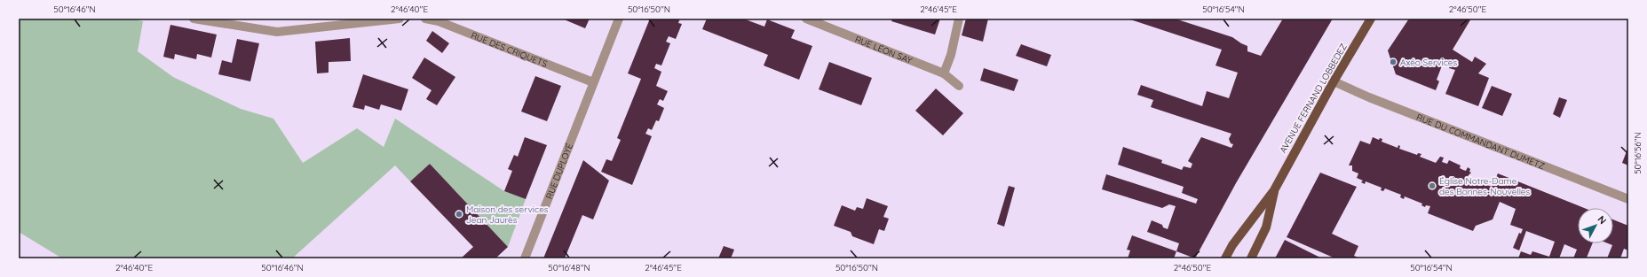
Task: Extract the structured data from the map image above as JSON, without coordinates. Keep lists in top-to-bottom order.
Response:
{
  "streets": {
    "main road": ["AVENUE FERNAND LOBBEDEZ"],
    "street": [
      "RUE DES CRIQUETS",
      "RUE LÉON SAY",
      "RUE DU COMMANDANT DUMETZ",
      "RUE DUPLOYÉ"
    ]
  },
  "crossings": [
    ["RUE DES CRIQUETS", "RUE DUPLOYÉ"],
    ["AVENUE FERNAND LOBBEDEZ", "RUE DU COMMANDANT DUMETZ"]
  ],
  "places": ["Axéo Services", "Église Notre-Dame des Bonnes-Nouvelles", "Maison des services Jean Jaurès"],
  "north": "top right",
  "coordinates": [
    "50°16'46\"N",
    "2°46'40\"E",
    "50°16'50\"N",
    "2°46'45\"E",
    "50°16'54\"N",
    "2°46'50\"E",
    "50°16'56\"N",
    "50°16'48\"N"
  ]
}
